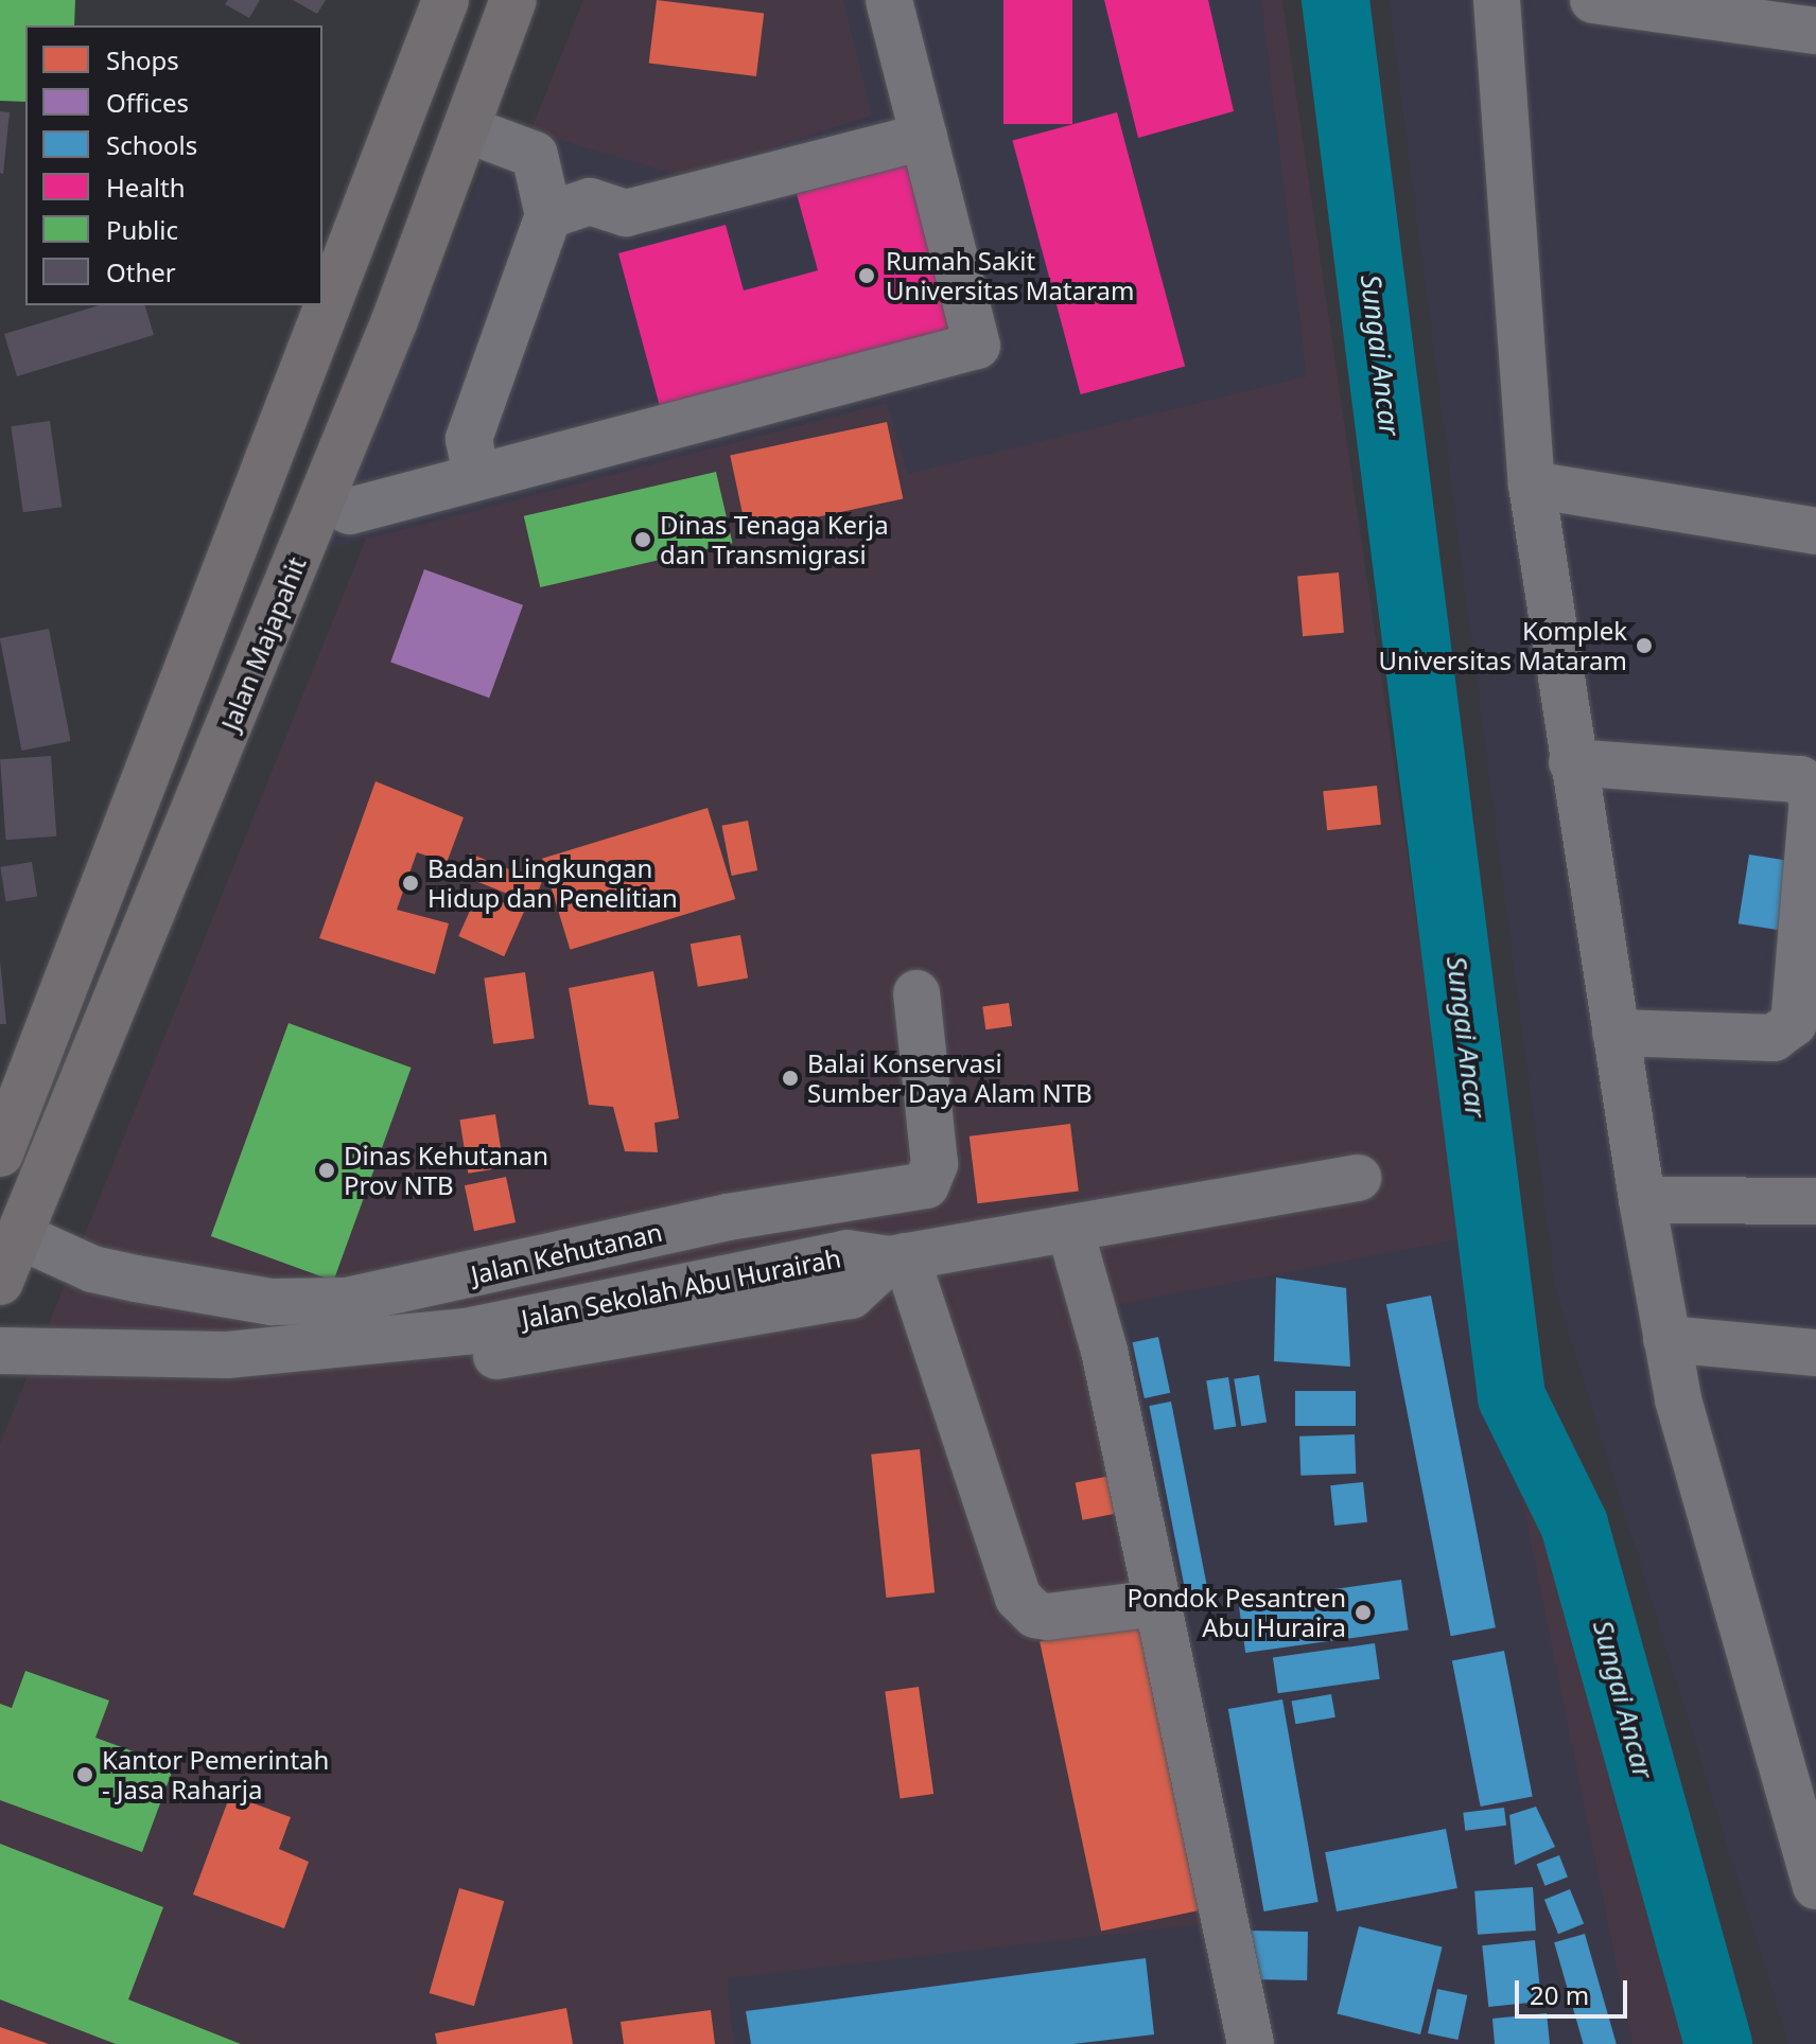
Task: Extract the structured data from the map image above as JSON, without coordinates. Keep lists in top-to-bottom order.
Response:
{
  "streets": {
    "main road": ["Jalan Majapahit"],
    "street": ["Jalan Kehutanan", "Jalan Sekolah Abu Hurairah"]
  },
  "crossings": [
    ["Jalan Majapahit", "Jalan Kehutanan"]
  ],
  "water": ["Sungai Ancar"],
  "places": [
    "Rumah Sakit Universitas Mataram",
    "Dinas Tenaga Kerja dan Transmigrasi",
    "Komplek Universitas Mataram",
    "Badan Lingkungan Hidup dan Penelitian",
    "Balai Konservasi Sumber Daya Alam NTB",
    "Dinas Kehutanan Prov NTB",
    "Pondok Pesantren Abu Huraira",
    "Kantor Pemerintah - Jasa Raharja"
  ],
  "legend": [
    "Shops",
    "Offices",
    "Schools",
    "Health",
    "Public",
    "Other"
  ],
  "scale_bar": "20 m"
}
